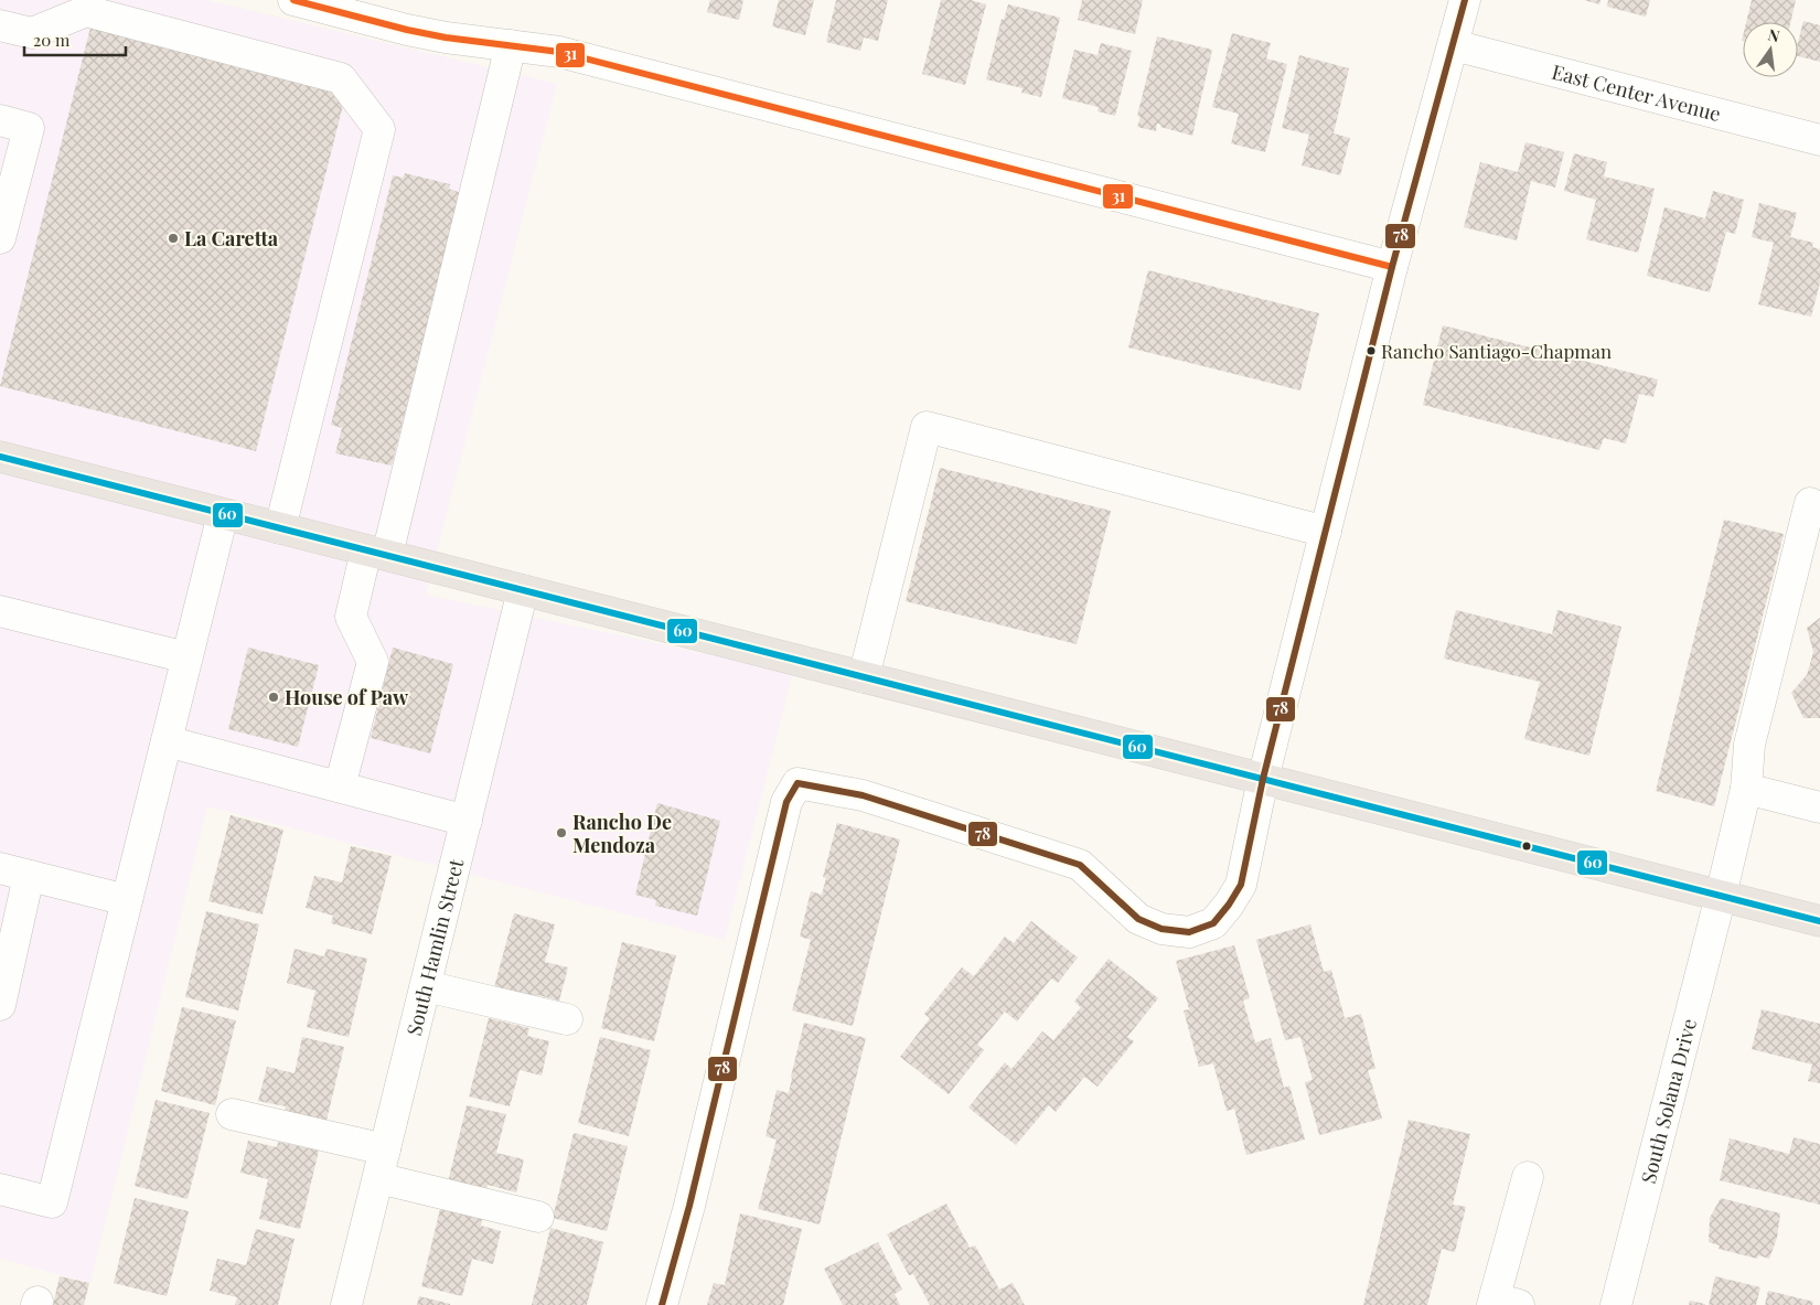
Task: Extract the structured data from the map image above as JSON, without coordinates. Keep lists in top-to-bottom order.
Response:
{
  "streets": {
    "street": ["East Center Avenue", "South Hamlin Street", "South Solana Drive"]
  },
  "places": [
    "La Caretta",
    "Rancho Santiago-Chapman",
    "House of Paw",
    "Rancho De Mendoza"
  ],
  "lines": ["transit line 31", "transit line 78", "transit line 60"],
  "scale_bar": "20 m",
  "north": "top"
}
